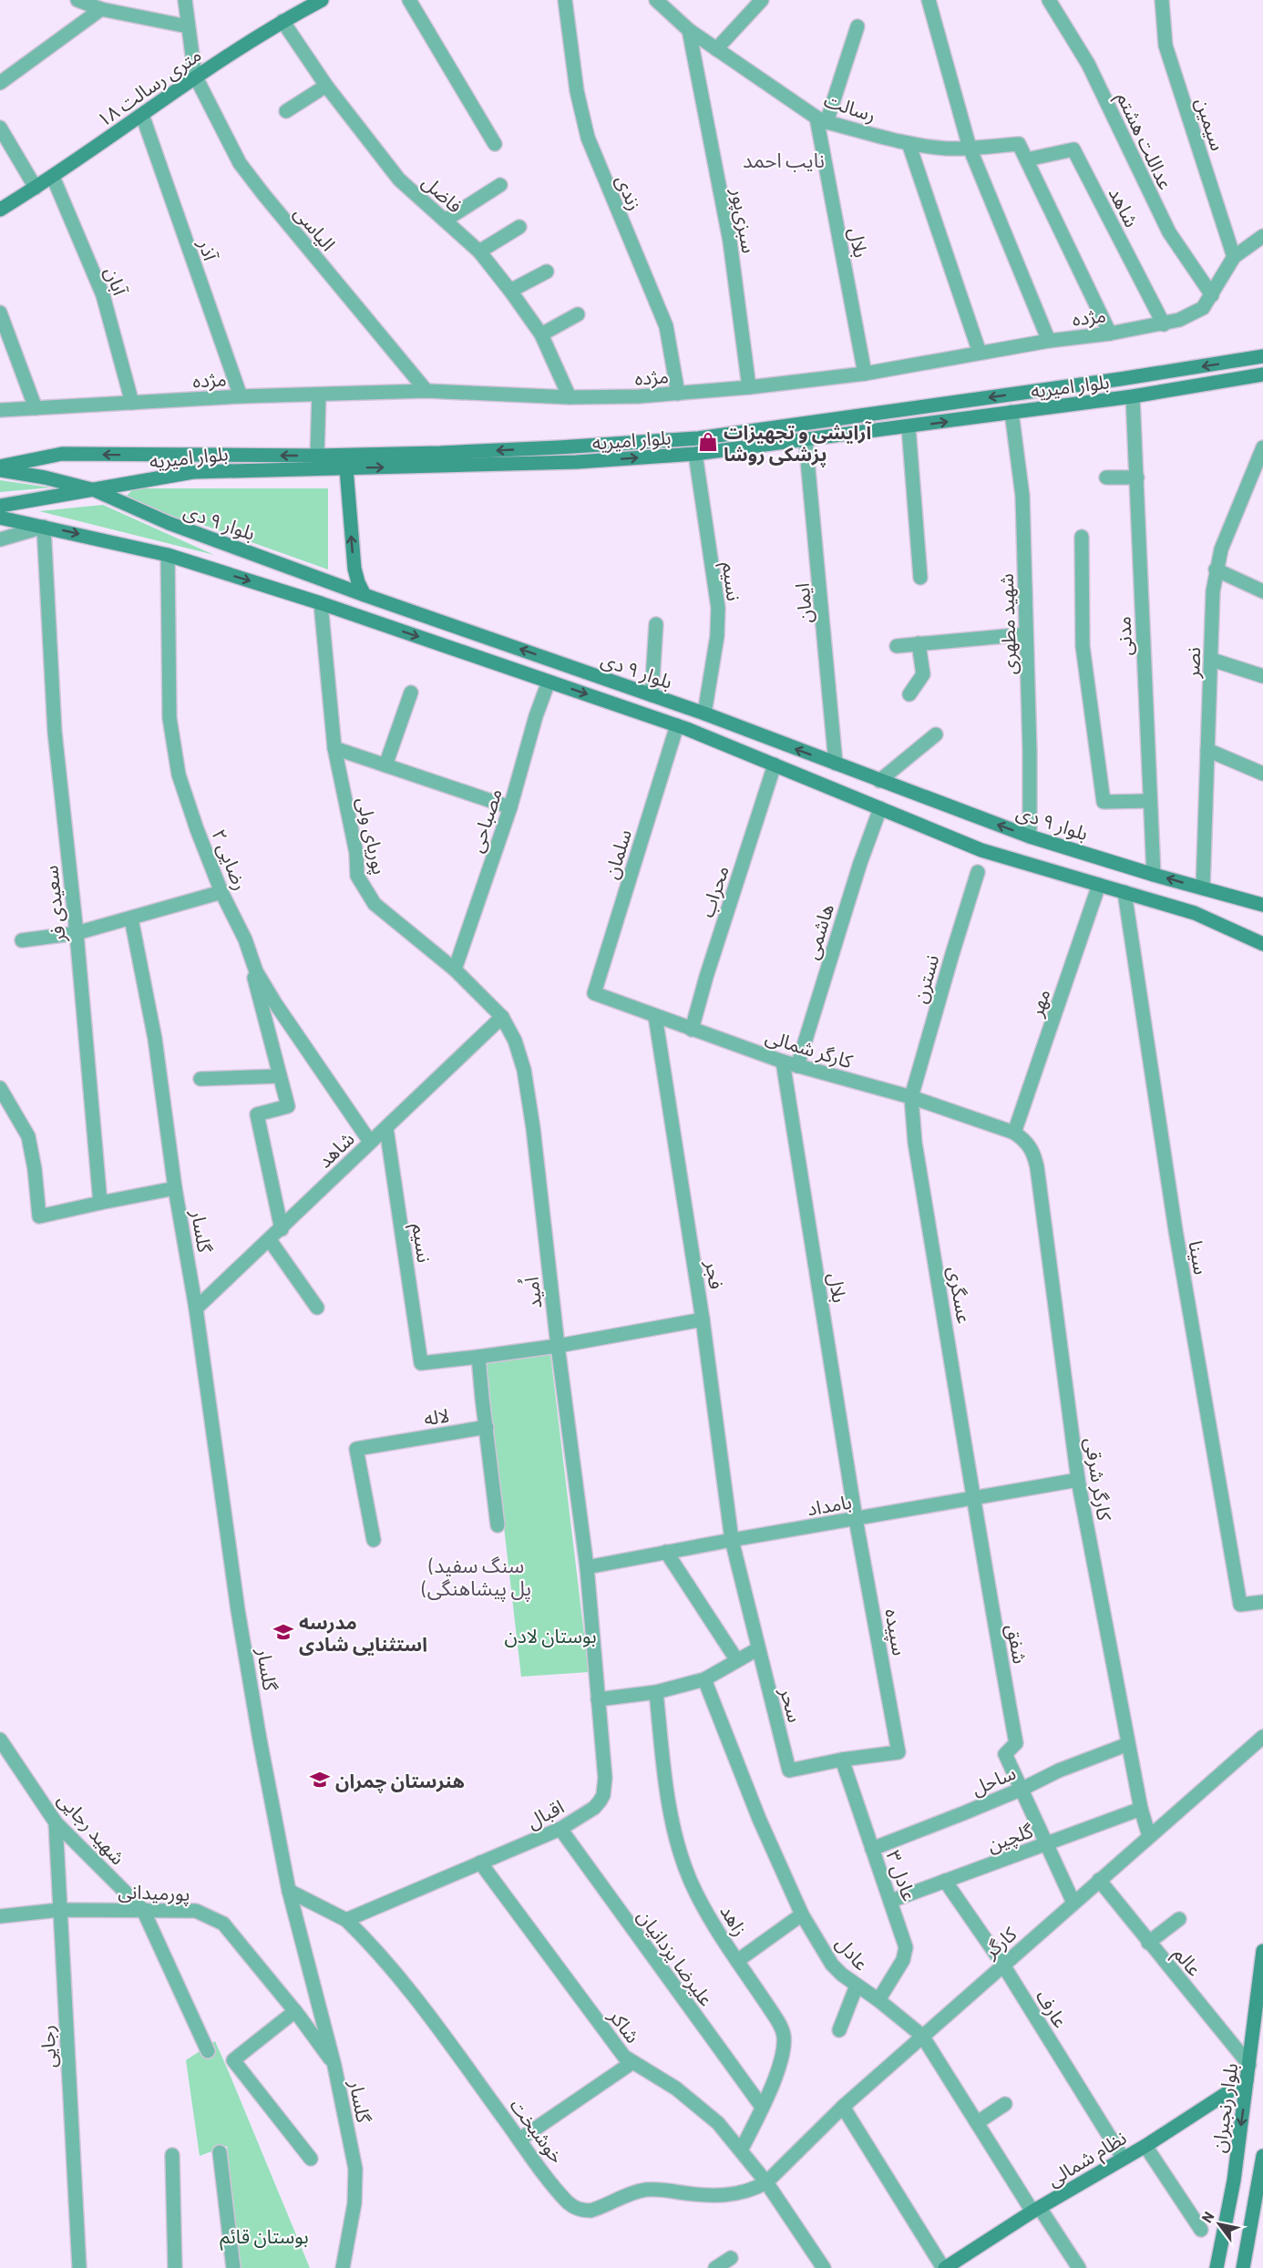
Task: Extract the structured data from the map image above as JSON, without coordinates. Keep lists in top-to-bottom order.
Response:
{
  "streets": {
    "street": [
      "۱۸ متری رسالت",
      "رسالت",
      "سیمین",
      "عداللت هشتم",
      "زندی",
      "فاضل",
      "شاهد",
      "سبزی‌پور",
      "الیاسی",
      "بلال",
      "آذر",
      "آبان",
      "مژده",
      "بلوار امیریه",
      "بلوار ۹ دی",
      "نسیم",
      "ایمان",
      "شهید مطهری",
      "مدنی",
      "نصر",
      "مصباحی",
      "پوریای ولی",
      "سلمان",
      "رضایی ۲",
      "محراب",
      "سعیدی فر",
      "هاشمی",
      "نسترن",
      "مهر",
      "کارگر شمالی",
      "گلسار",
      "سینا",
      "فجر",
      "اُمید",
      "عسگری",
      "لاله",
      "کارگر شرقی",
      "بامداد",
      "سپیده",
      "شفق",
      "سحر",
      "ساحل",
      "اقبال",
      "شهید رجایی",
      "گلچین",
      "عادل ۳",
      "پورمیدانی",
      "زاهد",
      "کارگر",
      "عادل",
      "علیرضا یزدانیان",
      "عالم",
      "عارف",
      "شاکر",
      "رجایی",
      "بلوار رنجبران",
      "خوشبخت",
      "نظام شمالی"
    ]
  },
  "crossings": [
    ["۱۸ متری رسالت", "فاضل"],
    ["۱۸ متری رسالت", "الیاسی"],
    ["۱۸ متری رسالت", "آذر"],
    ["۱۸ متری رسالت", "آبان"],
    ["رسالت", "شاهد"],
    ["رسالت", "سبزی‌پور"],
    ["رسالت", "بلال"],
    ["سیمین", "مژده"],
    ["عداللت هشتم", "مژده"],
    ["زندی", "مژده"],
    ["فاضل", "مژده"],
    ["شاهد", "مژده"],
    ["شاهد", "نسیم"],
    ["شاهد", "پوریای ولی"],
    ["شاهد", "رضایی ۲"],
    ["شاهد", "گلسار"],
    ["شاهد", "اُمید"],
    ["سبزی‌پور", "مژده"],
    ["الیاسی", "مژده"],
    ["بلال", "مژده"],
    ["بلال", "کارگر شمالی"],
    ["بلال", "بامداد"],
    ["بلال", "سپیده"],
    ["آذر", "مژده"],
    ["آبان", "مژده"],
    ["بلوار امیریه", "بلوار ۹ دی"],
    ["بلوار امیریه", "نسیم"],
    ["بلوار امیریه", "ایمان"],
    ["بلوار امیریه", "شهید مطهری"],
    ["بلوار امیریه", "مدنی"],
    ["بلوار ۹ دی", "نسیم"],
    ["بلوار ۹ دی", "ایمان"],
    ["بلوار ۹ دی", "شهید مطهری"],
    ["بلوار ۹ دی", "مدنی"],
    ["بلوار ۹ دی", "نصر"],
    ["بلوار ۹ دی", "مصباحی"],
    ["بلوار ۹ دی", "پوریای ولی"],
    ["بلوار ۹ دی", "سلمان"],
    ["بلوار ۹ دی", "رضایی ۲"],
    ["بلوار ۹ دی", "محراب"],
    ["بلوار ۹ دی", "سعیدی فر"],
    ["بلوار ۹ دی", "هاشمی"],
    ["بلوار ۹ دی", "مهر"],
    ["بلوار ۹ دی", "سینا"],
    ["مصباحی", "پوریای ولی"],
    ["پوریای ولی", "اُمید"],
    ["سلمان", "کارگر شمالی"],
    ["محراب", "کارگر شمالی"],
    ["هاشمی", "کارگر شمالی"],
    ["نسترن", "کارگر شمالی"],
    ["نسترن", "عسگری"],
    ["مهر", "کارگر شمالی"],
    ["مهر", "کارگر شرقی"],
    ["کارگر شمالی", "فجر"],
    ["کارگر شمالی", "عسگری"],
    ["کارگر شمالی", "کارگر شرقی"],
    ["گلسار", "پورمیدانی"],
    ["فجر", "بامداد"],
    ["فجر", "سحر"],
    ["اُمید", "بامداد"],
    ["اُمید", "اقبال"],
    ["عسگری", "بامداد"],
    ["عسگری", "شفق"],
    ["کارگر شرقی", "بامداد"],
    ["کارگر شرقی", "ساحل"],
    ["کارگر شرقی", "گلچین"],
    ["کارگر شرقی", "کارگر"],
    ["بامداد", "سپیده"],
    ["بامداد", "شفق"],
    ["بامداد", "سحر"],
    ["بامداد", "اقبال"],
    ["سپیده", "سحر"],
    ["شفق", "ساحل"],
    ["سحر", "عادل ۳"],
    ["ساحل", "عادل ۳"],
    ["اقبال", "علیرضا یزدانیان"],
    ["اقبال", "شاکر"],
    ["اقبال", "خوشبخت"],
    ["شهید رجایی", "پورمیدانی"],
    ["شهید رجایی", "رجایی"],
    ["گلچین", "عادل ۳"],
    ["گلچین", "عارف"],
    ["عادل ۳", "عادل"],
    ["پورمیدانی", "رجایی"],
    ["زاهد", "علیرضا یزدانیان"],
    ["زاهد", "شاکر"],
    ["کارگر", "عادل"],
    ["کارگر", "عالم"],
    ["کارگر", "عارف"],
    ["کارگر", "شاکر"],
    ["کارگر", "خوشبخت"],
    ["عادل", "نظام شمالی"],
    ["عالم", "بلوار رنجبران"],
    ["عارف", "نظام شمالی"],
    ["شاکر", "خوشبخت"],
    ["بلوار رنجبران", "نظام شمالی"]
  ],
  "districts": ["نایب احمد", "(سنگ سفید (پل پیشاهنگی"],
  "parks": ["بوستان لادن", "بوستان قائم"],
  "places": {
    "shop": ["آرایشی و تجهیزات پزشکی روشا"],
    "school or university": ["مدرسه استثنایی شادی", "هنرستان چمران"]
  },
  "north": "top left"
}
